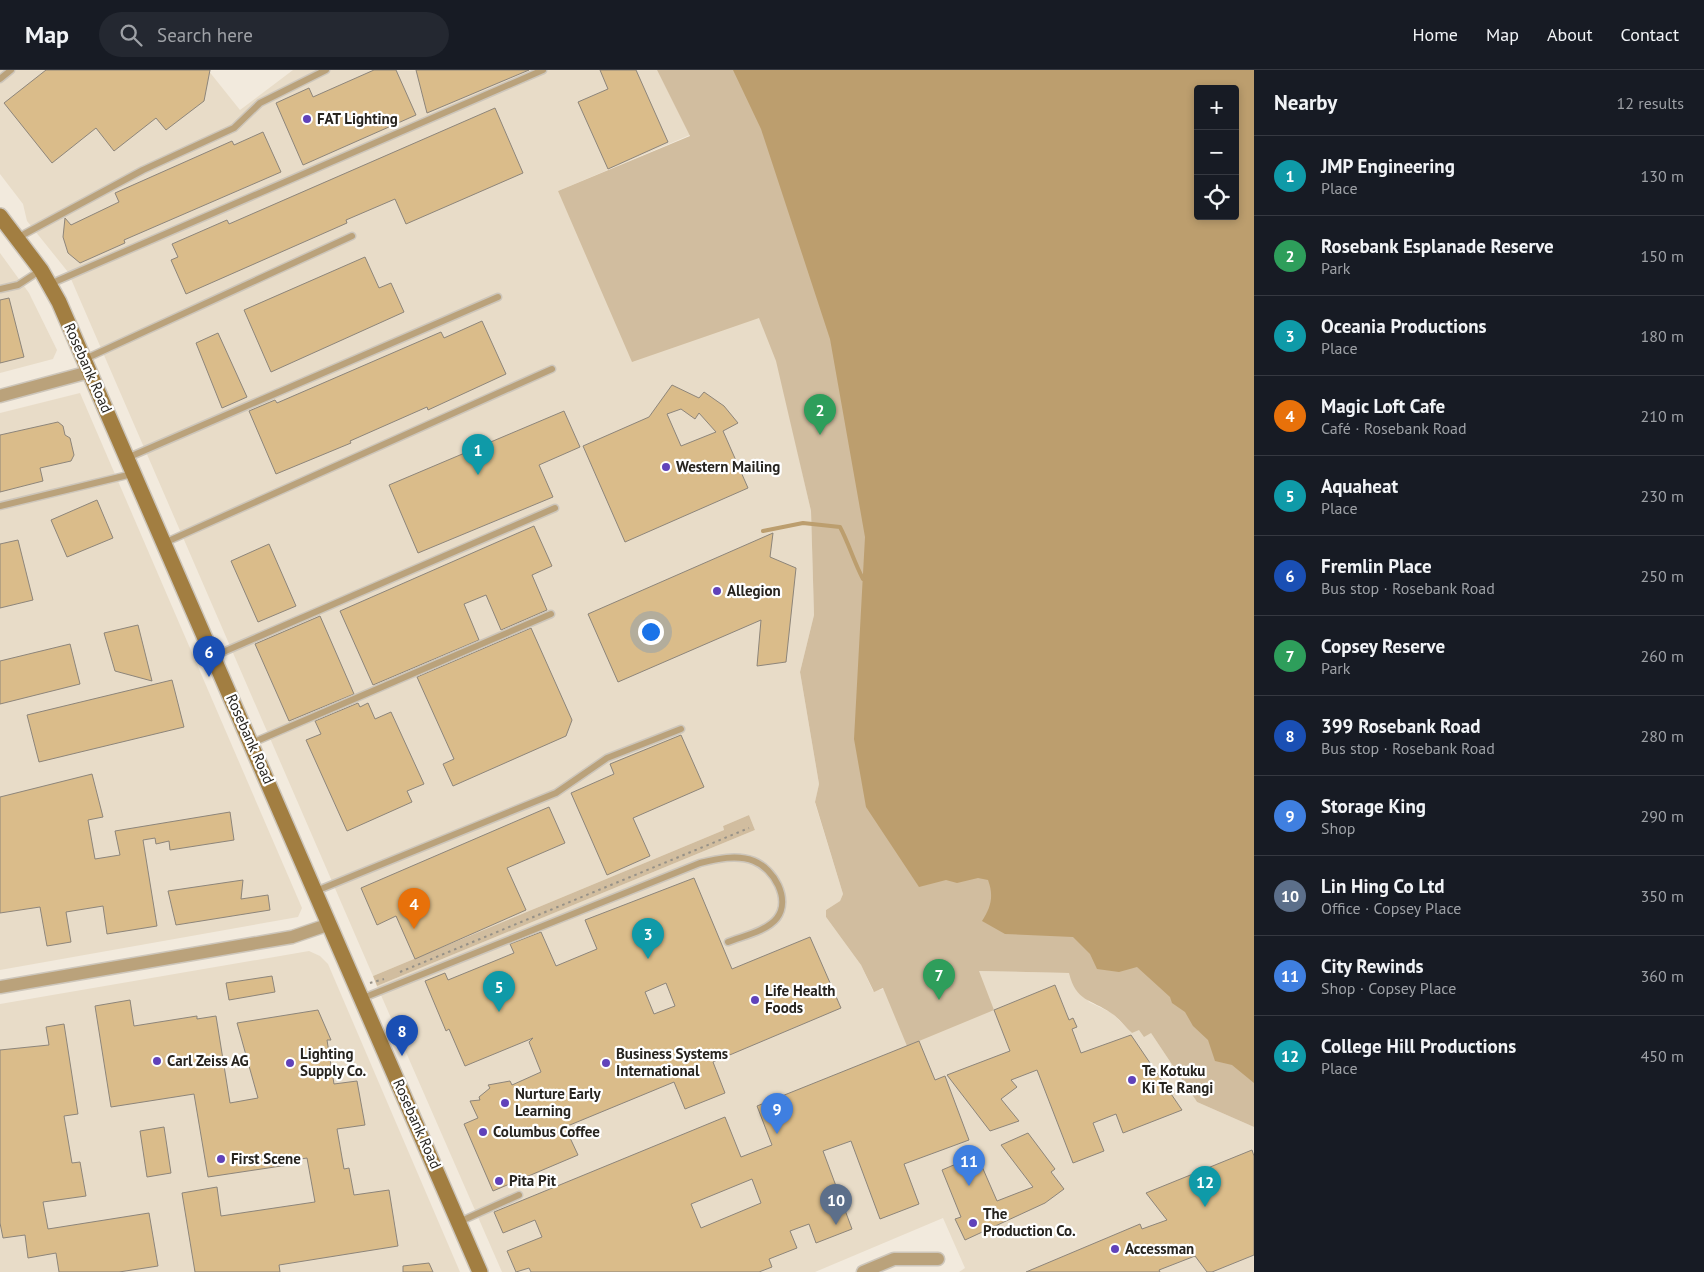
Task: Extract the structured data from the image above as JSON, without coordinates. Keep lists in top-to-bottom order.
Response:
{
  "streets": {
    "main road": ["Rosebank Road"]
  },
  "places": [
    "FAT Lighting",
    "Western Mailing",
    "Allegion",
    "Life Health Foods",
    "Carl Zeiss AG",
    "Lighting Supply Co.",
    "Business Systems International",
    "Te Kotuku Ki Te Rangi",
    "Nurture Early Learning",
    "Columbus Coffee",
    "First Scene",
    "Pita Pit",
    "The Production Co.",
    "Accessman"
  ],
  "page": {
    "header": "Map",
    "search": "Search here",
    "nav": [
      "Home",
      "Map",
      "About",
      "Contact"
    ],
    "heading": ["Nearby", "12 results"],
    "map_buttons": ["+", "−"],
    "list": [
      {
        "mark": "1",
        "name": "JMP Engineering",
        "note": "Place",
        "value": "130 m"
      },
      {
        "mark": "2",
        "name": "Rosebank Esplanade Reserve",
        "note": "Park",
        "value": "150 m"
      },
      {
        "mark": "3",
        "name": "Oceania Productions",
        "note": "Place",
        "value": "180 m"
      },
      {
        "mark": "4",
        "name": "Magic Loft Cafe",
        "note": "Café · Rosebank Road",
        "value": "210 m"
      },
      {
        "mark": "5",
        "name": "Aquaheat",
        "note": "Place",
        "value": "230 m"
      },
      {
        "mark": "6",
        "name": "Fremlin Place",
        "note": "Bus stop · Rosebank Road",
        "value": "250 m"
      },
      {
        "mark": "7",
        "name": "Copsey Reserve",
        "note": "Park",
        "value": "260 m"
      },
      {
        "mark": "8",
        "name": "399 Rosebank Road",
        "note": "Bus stop · Rosebank Road",
        "value": "280 m"
      },
      {
        "mark": "9",
        "name": "Storage King",
        "note": "Shop",
        "value": "290 m"
      },
      {
        "mark": "10",
        "name": "Lin Hing Co Ltd",
        "note": "Office · Copsey Place",
        "value": "350 m"
      },
      {
        "mark": "11",
        "name": "City Rewinds",
        "note": "Shop · Copsey Place",
        "value": "360 m"
      },
      {
        "mark": "12",
        "name": "College Hill Productions",
        "note": "Place",
        "value": "450 m"
      }
    ],
    "pins": [
      "2",
      "1",
      "6",
      "4",
      "3",
      "7",
      "5",
      "8",
      "9",
      "11",
      "12",
      "10"
    ]
  }
}
